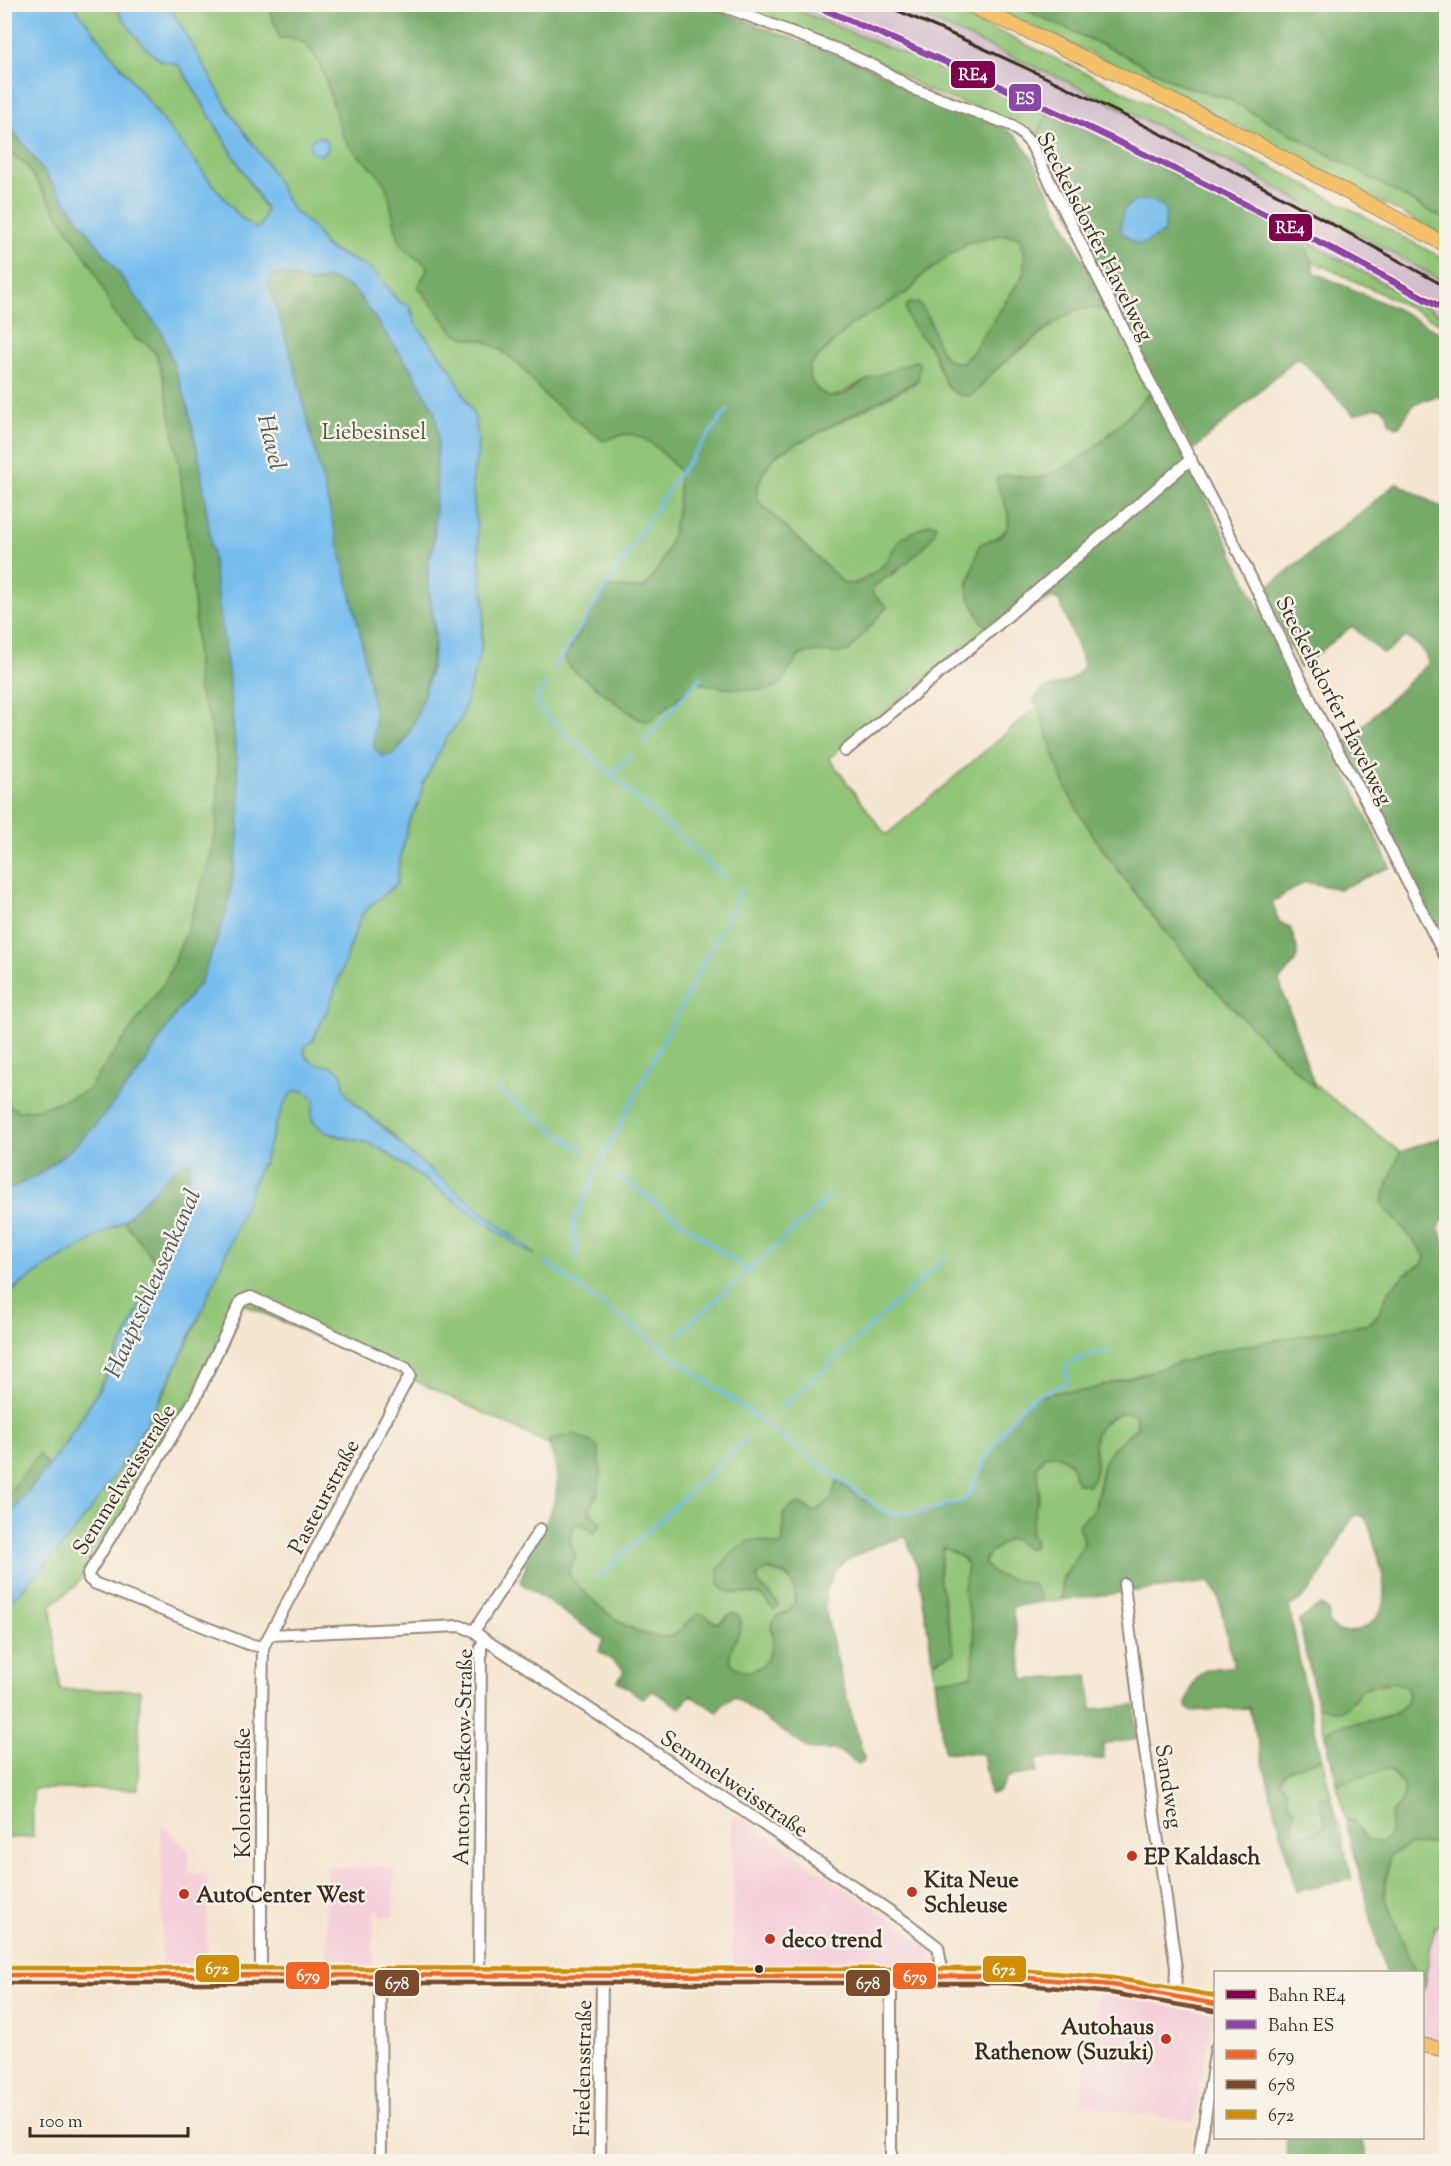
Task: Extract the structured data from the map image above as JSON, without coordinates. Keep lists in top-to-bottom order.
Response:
{
  "streets": {
    "street": [
      "Steckelsdorfer Havelweg",
      "Semmelweisstraße",
      "Pasteurstraße",
      "Anton-Saefkow-Straße",
      "Sandweg",
      "Koloniestraße",
      "Friedensstraße"
    ]
  },
  "crossings": [
    ["Semmelweisstraße", "Pasteurstraße"],
    ["Semmelweisstraße", "Anton-Saefkow-Straße"],
    ["Semmelweisstraße", "Koloniestraße"]
  ],
  "water": ["Havel", "Hauptschleusenkanal"],
  "parks": ["Liebesinsel"],
  "places": [
    "EP Kaldasch",
    "Kita Neue Schleuse",
    "AutoCenter West",
    "deco trend",
    "Autohaus Rathenow (Suzuki)"
  ],
  "lines": [
    "rail line RE4",
    "rail line ES",
    "transit line 672",
    "transit line 679",
    "transit line 678"
  ],
  "legend": [
    "Bahn RE4",
    "Bahn ES",
    "679",
    "678",
    "672"
  ],
  "scale_bar": "100 m"
}
